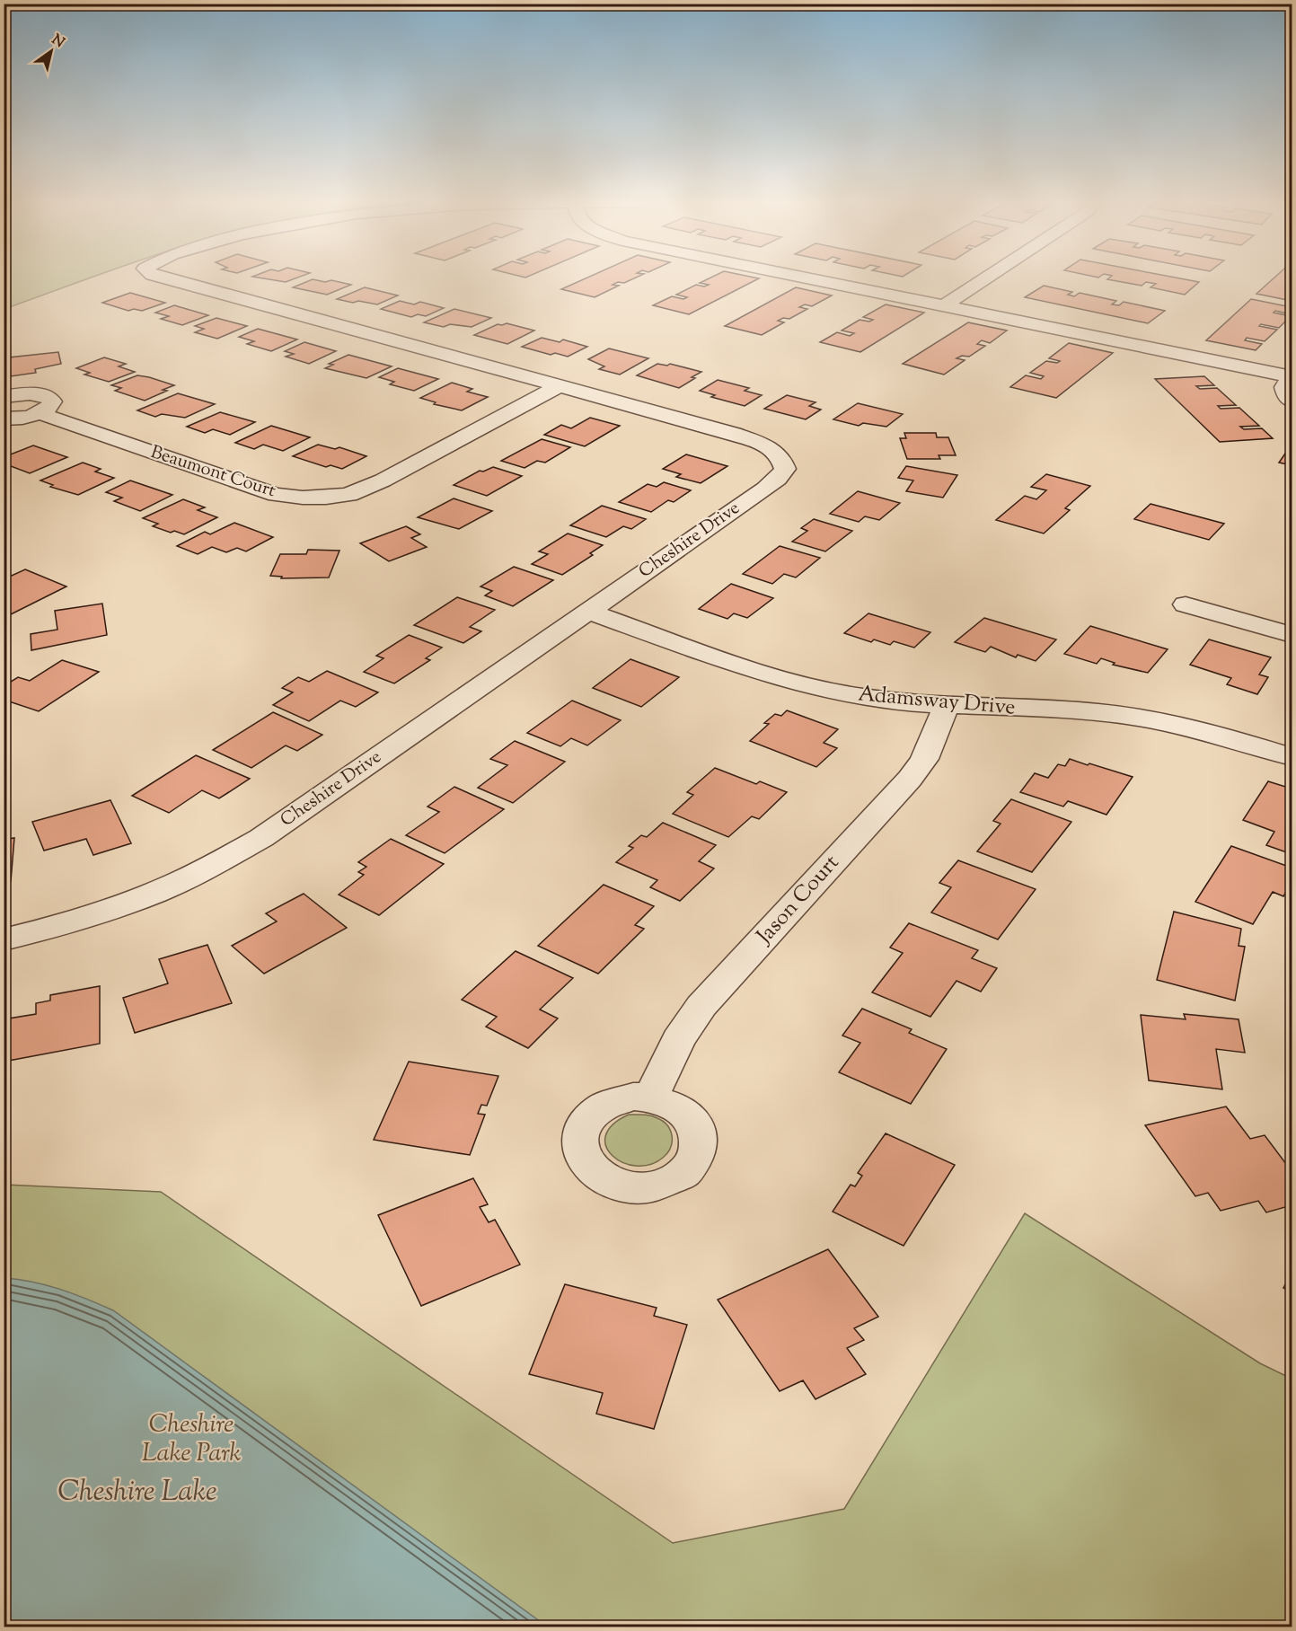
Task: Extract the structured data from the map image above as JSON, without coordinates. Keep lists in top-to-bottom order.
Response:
{
  "streets": {
    "street": [
      "Beaumont Court",
      "Cheshire Drive",
      "Adamsway Drive",
      "Jason Court"
    ]
  },
  "crossings": [
    ["Beaumont Court", "Cheshire Drive"],
    ["Cheshire Drive", "Adamsway Drive"],
    ["Adamsway Drive", "Jason Court"]
  ],
  "water": ["Cheshire Lake"],
  "parks": ["Cheshire Lake Park"],
  "north": "top right"
}
